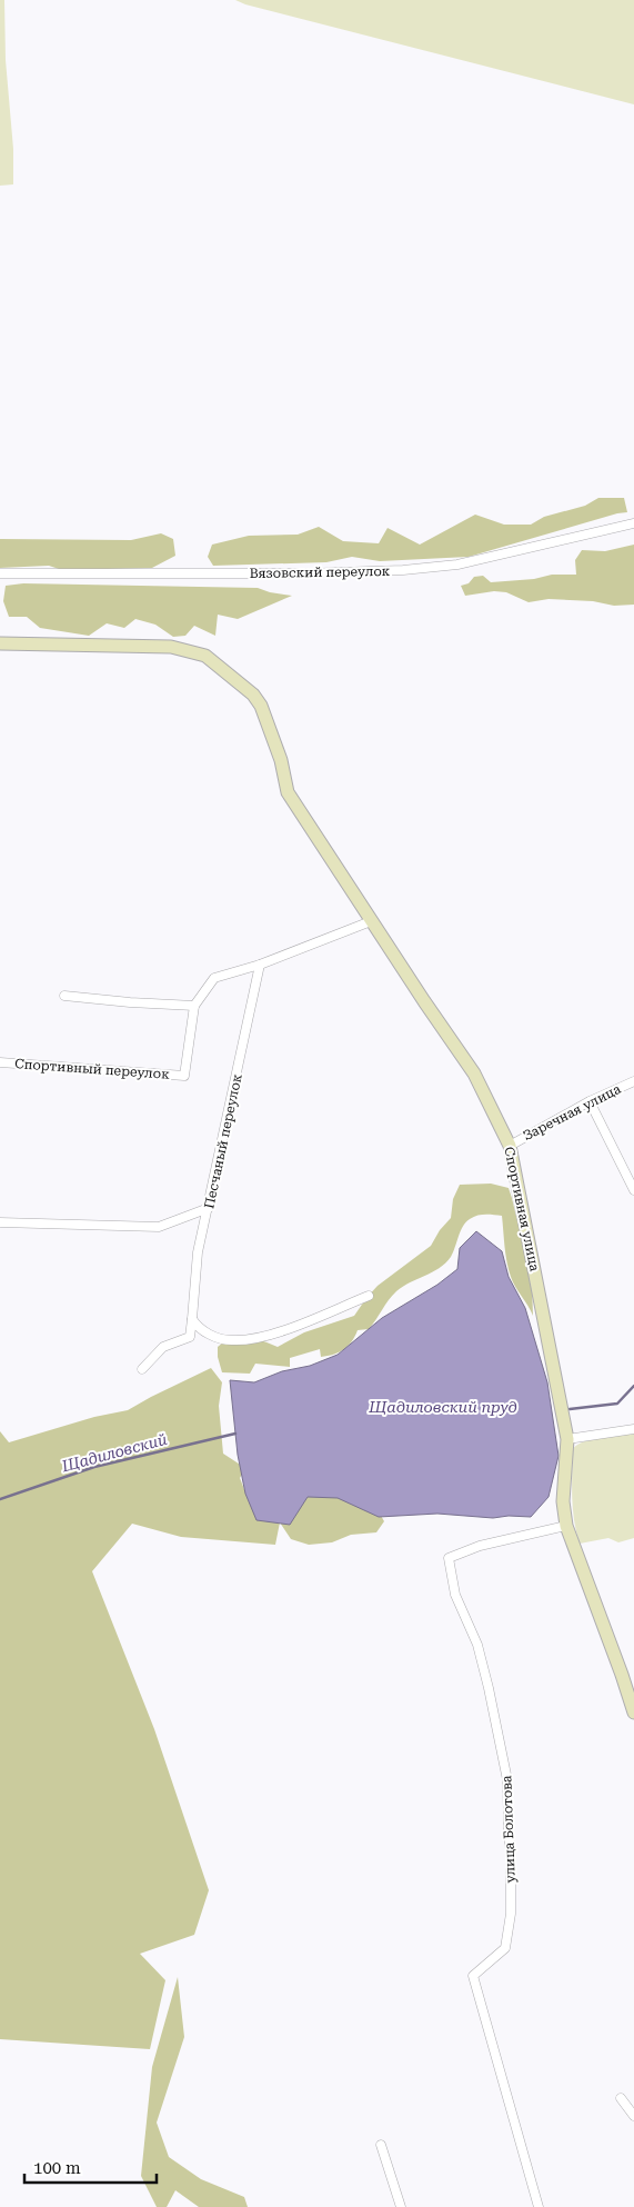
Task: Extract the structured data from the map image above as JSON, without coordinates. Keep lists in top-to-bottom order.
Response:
{
  "streets": {
    "street": [
      "Вязовский переулок",
      "Спортивный переулок",
      "Заречная улица",
      "Песчаный переулок",
      "Спортивная улица",
      "улица Болотова"
    ]
  },
  "crossings": [
    ["Заречная улица", "Спортивная улица"],
    ["Спортивная улица", "улица Болотова"]
  ],
  "water": ["Щадиловский пруд", "Щадиловский"],
  "scale_bar": "100 m"
}
